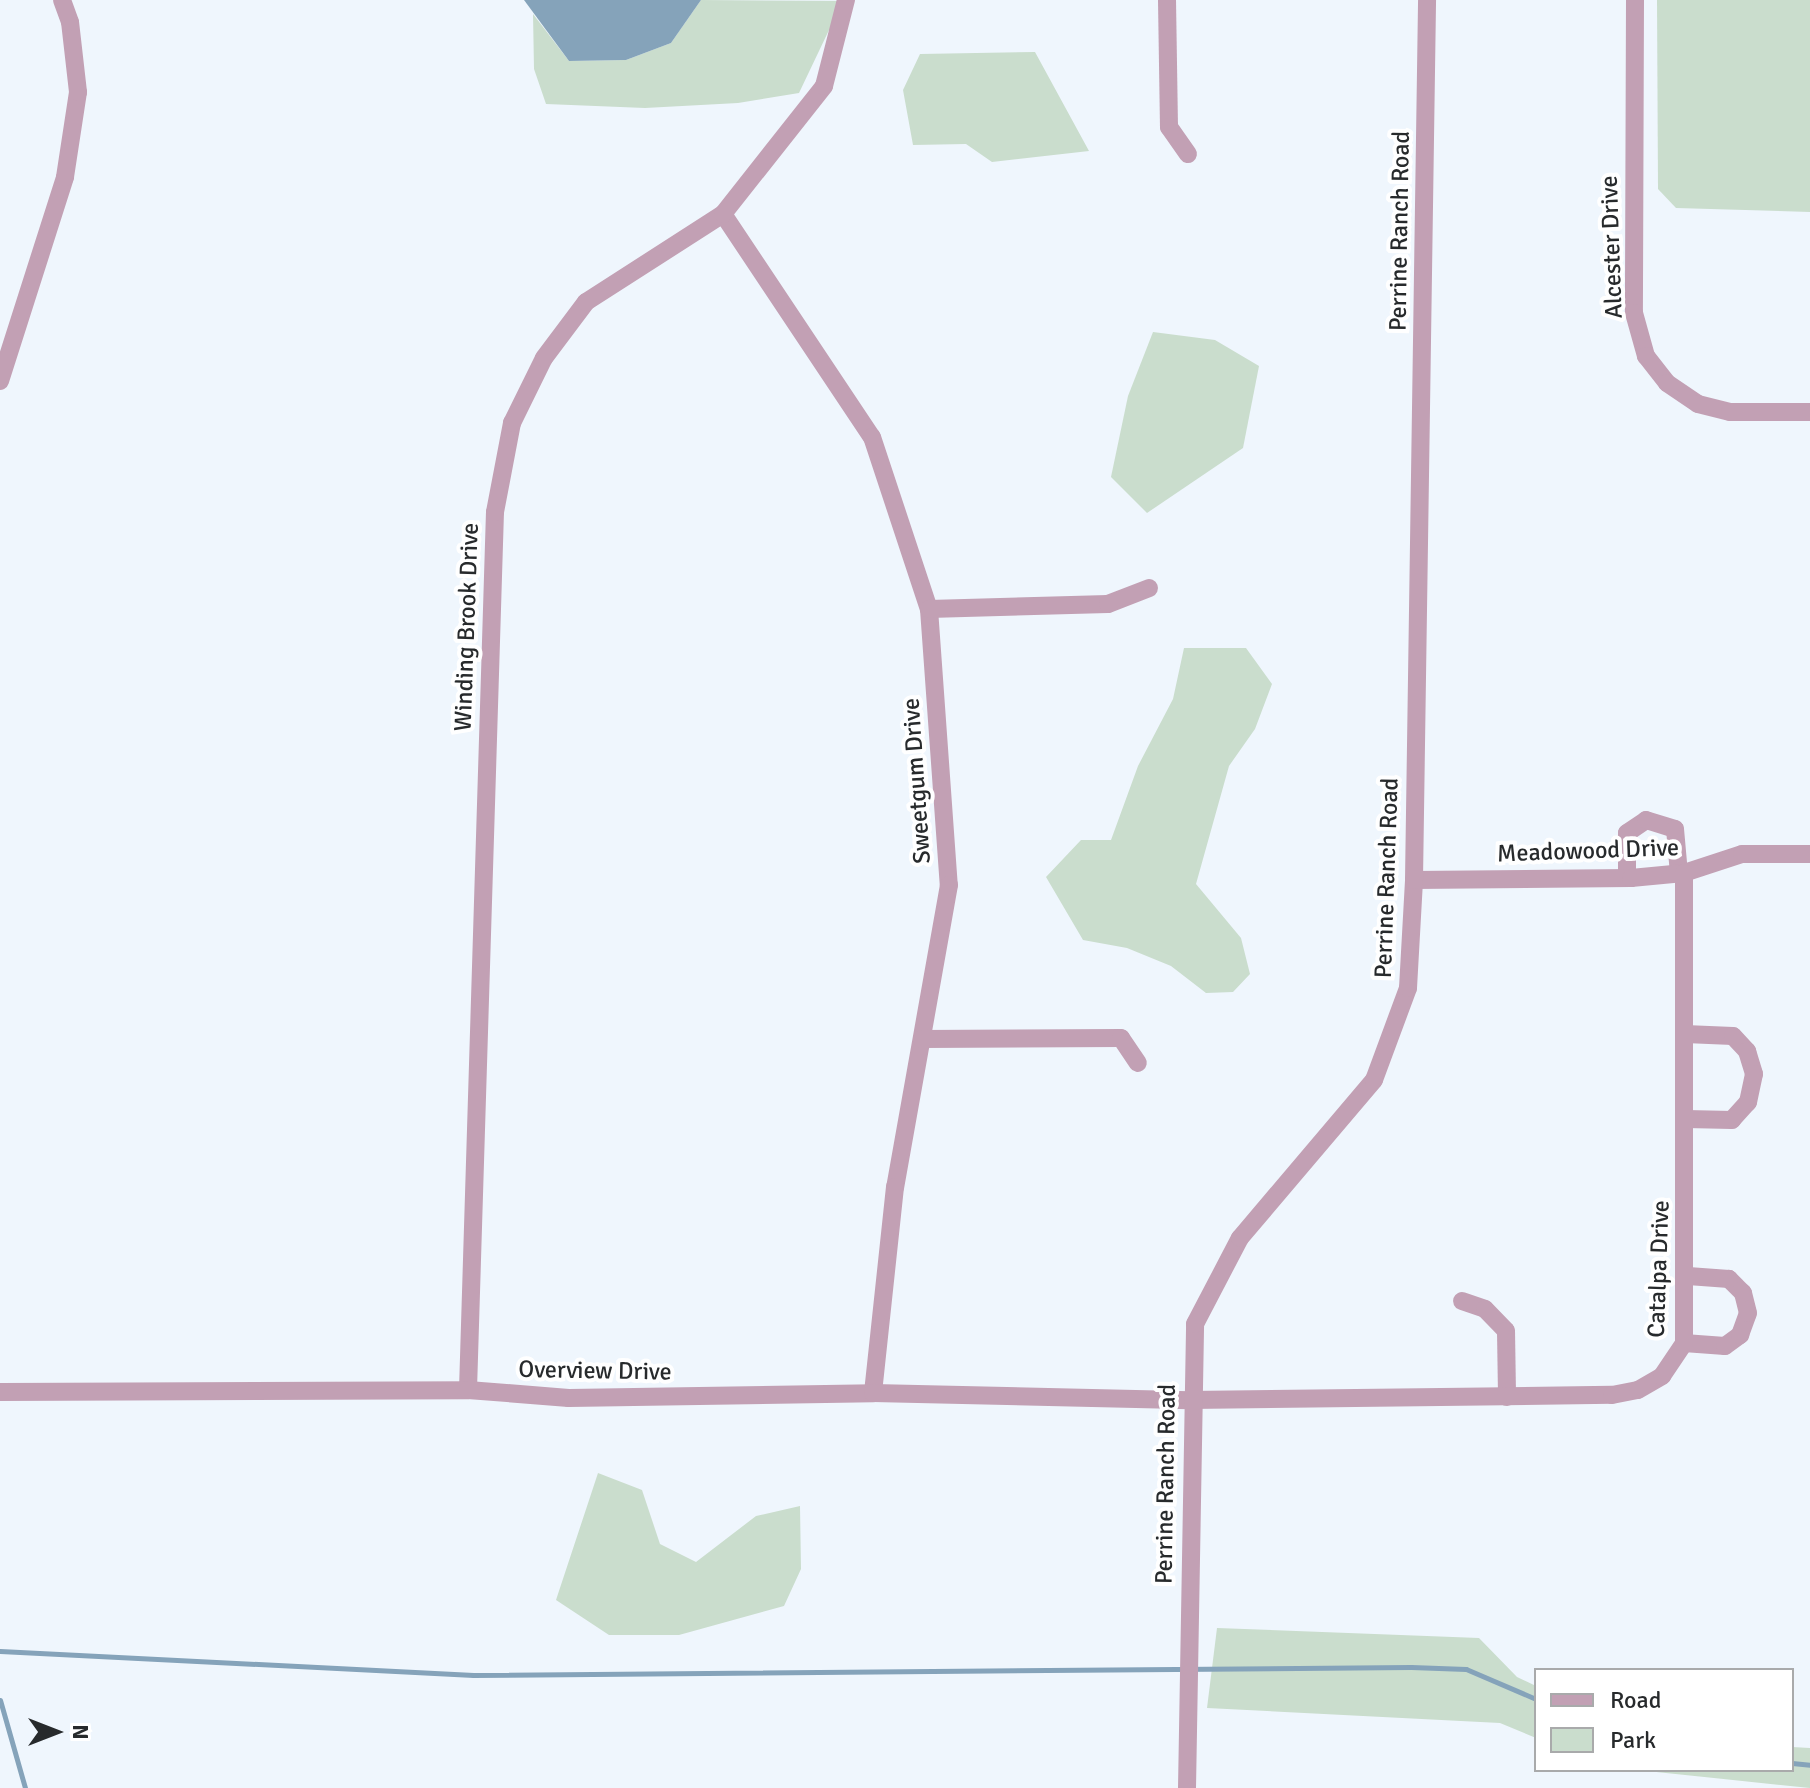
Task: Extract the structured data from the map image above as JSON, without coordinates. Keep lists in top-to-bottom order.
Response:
{
  "streets": {
    "street": [
      "Perrine Ranch Road",
      "Alcester Drive",
      "Winding Brook Drive",
      "Sweetgum Drive",
      "Meadowood Drive",
      "Catalpa Drive",
      "Overview Drive"
    ]
  },
  "crossings": [
    ["Perrine Ranch Road", "Meadowood Drive"],
    ["Perrine Ranch Road", "Catalpa Drive"],
    ["Perrine Ranch Road", "Overview Drive"],
    ["Winding Brook Drive", "Sweetgum Drive"],
    ["Winding Brook Drive", "Overview Drive"],
    ["Sweetgum Drive", "Overview Drive"],
    ["Meadowood Drive", "Catalpa Drive"],
    ["Catalpa Drive", "Overview Drive"]
  ],
  "legend": ["Road", "Park"],
  "north": "right"
}
